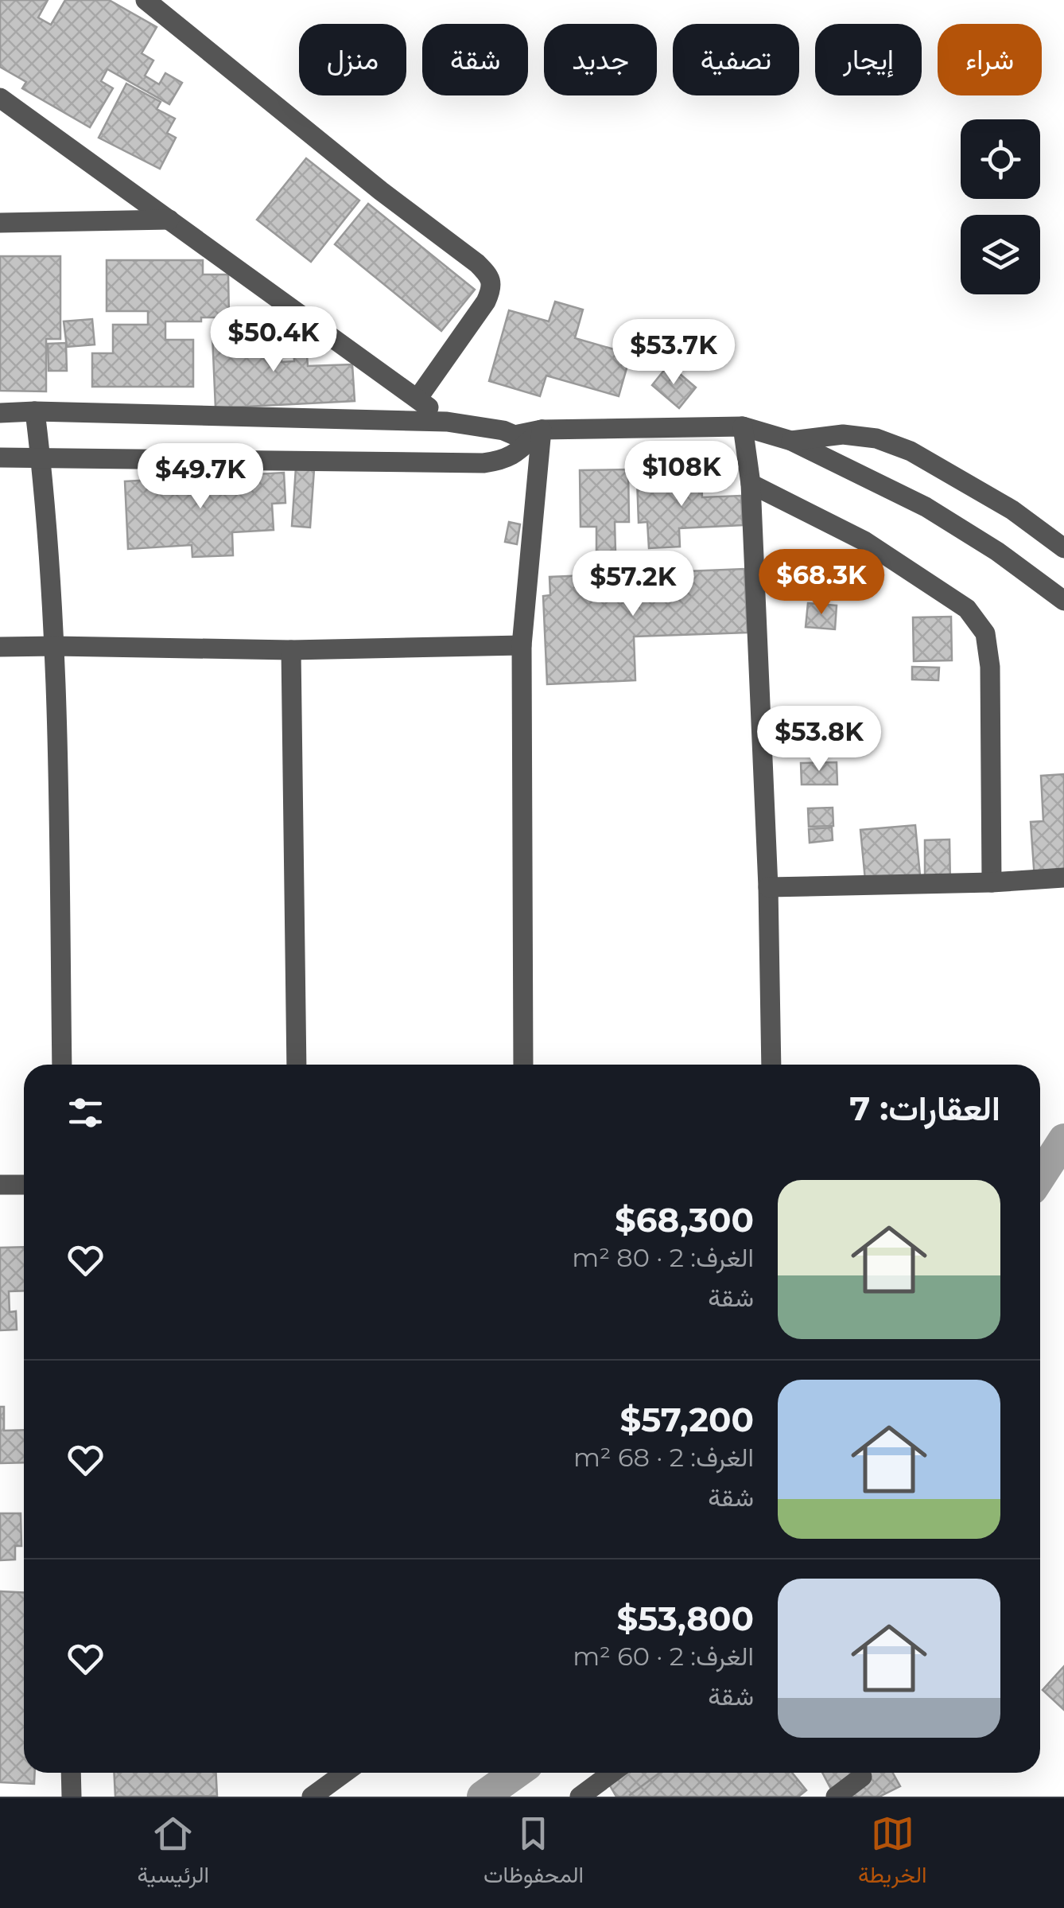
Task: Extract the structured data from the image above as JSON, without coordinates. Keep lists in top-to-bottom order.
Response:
{
  "page": {
    "chip": [
      "شراء",
      "إيجار",
      "تصفية",
      "جديد",
      "شقة",
      "منزل"
    ],
    "price": [
      "$50.4K",
      "$53.7K",
      "$108K",
      "$49.7K",
      "$68.3K",
      "$57.2K",
      "$53.8K"
    ],
    "heading": "العقارات: 7",
    "list": [
      {
        "name": "$68,300",
        "note": "الغرف: 2 · 80 m² · شقة"
      },
      {
        "name": "$57,200",
        "note": "الغرف: 2 · 68 m² · شقة"
      },
      {
        "name": "$53,800",
        "note": "الغرف: 2 · 60 m² · شقة"
      }
    ],
    "tabs": ["الخريطة", "المحفوظات", "الرئيسية"]
  }
}
